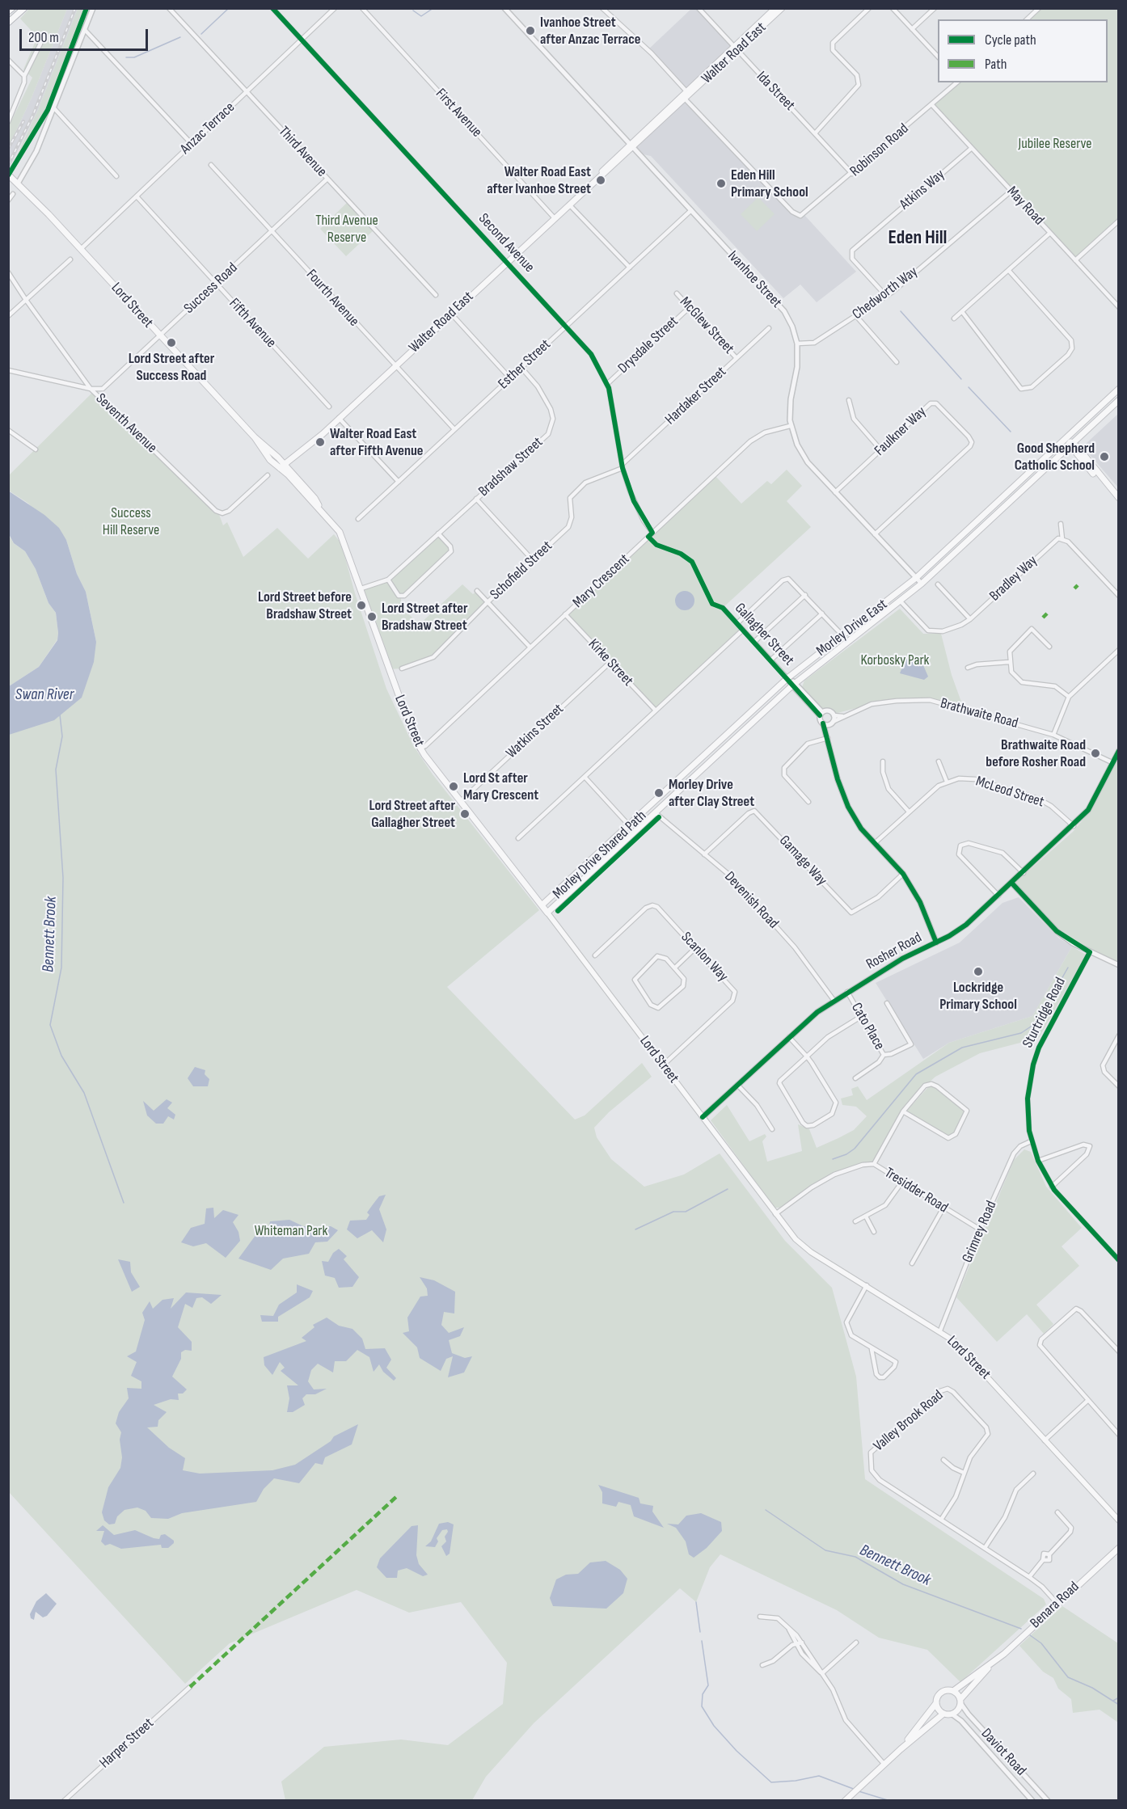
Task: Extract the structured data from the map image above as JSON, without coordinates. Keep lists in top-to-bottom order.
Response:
{
  "streets": {
    "main road": [
      "Walter Road East",
      "Lord Street",
      "Morley Drive East",
      "Benara Road"
    ],
    "street": [
      "Ida Street",
      "First Avenue",
      "Anzac Terrace",
      "Robinson Road",
      "Third Avenue",
      "Atkins Way",
      "May Road",
      "Second Avenue",
      "Ivanhoe Street",
      "Success Road",
      "Chedworth Way",
      "Fourth Avenue",
      "Fifth Avenue",
      "McGlew Street",
      "Drysdale Street",
      "Esther Street",
      "Hardaker Street",
      "Seventh Avenue",
      "Faulkner Way",
      "Bradshaw Street",
      "Schofield Street",
      "Bradley Way",
      "Mary Crescent",
      "Gallagher Street",
      "Kirke Street",
      "Brathwaite Road",
      "Watkins Street",
      "McLeod Street",
      "Gamage Way",
      "Devenish Road",
      "Rosher Road",
      "Scanlon Way",
      "Sturtridge Road",
      "Cato Place",
      "Tresidder Road",
      "Grimrey Road",
      "Valley Brook Road",
      "Harper Street",
      "Daviot Road"
    ],
    "cycle path": ["Morley Drive Shared Path"]
  },
  "crossings": [
    ["Walter Road East", "Ida Street"],
    ["Walter Road East", "First Avenue"],
    ["Walter Road East", "Robinson Road"],
    ["Walter Road East", "Second Avenue"],
    ["Walter Road East", "Ivanhoe Street"],
    ["Walter Road East", "Fourth Avenue"],
    ["Walter Road East", "Lord Street"],
    ["Ida Street", "Robinson Road"],
    ["Anzac Terrace", "Third Avenue"],
    ["Anzac Terrace", "Second Avenue"],
    ["Anzac Terrace", "Lord Street"],
    ["Anzac Terrace", "Fifth Avenue"],
    ["Robinson Road", "May Road"],
    ["Third Avenue", "Success Road"],
    ["Atkins Way", "May Road"],
    ["Atkins Way", "Chedworth Way"],
    ["May Road", "Chedworth Way"],
    ["Second Avenue", "Drysdale Street"],
    ["Second Avenue", "Esther Street"],
    ["Second Avenue", "Hardaker Street"],
    ["Second Avenue", "Schofield Street"],
    ["Second Avenue", "Mary Crescent"],
    ["Ivanhoe Street", "Chedworth Way"],
    ["Ivanhoe Street", "Esther Street"],
    ["Ivanhoe Street", "Faulkner Way"],
    ["Ivanhoe Street", "Mary Crescent"],
    ["Ivanhoe Street", "Morley Drive East"],
    ["Success Road", "Fourth Avenue"],
    ["Success Road", "Lord Street"],
    ["Success Road", "Fifth Avenue"],
    ["Success Road", "Seventh Avenue"],
    ["Fourth Avenue", "Esther Street"],
    ["Lord Street", "Bradshaw Street"],
    ["Lord Street", "Mary Crescent"],
    ["Lord Street", "Morley Drive East"],
    ["Lord Street", "Watkins Street"],
    ["Lord Street", "Rosher Road"],
    ["Lord Street", "Scanlon Way"],
    ["Lord Street", "Tresidder Road"],
    ["Lord Street", "Grimrey Road"],
    ["McGlew Street", "Drysdale Street"],
    ["McGlew Street", "Hardaker Street"],
    ["Esther Street", "Bradshaw Street"],
    ["Hardaker Street", "Schofield Street"],
    ["Bradley Way", "Morley Drive East"],
    ["Mary Crescent", "Kirke Street"],
    ["Morley Drive East", "Gallagher Street"],
    ["Morley Drive East", "Devenish Road"],
    ["Gallagher Street", "Kirke Street"],
    ["Kirke Street", "Watkins Street"],
    ["Brathwaite Road", "Rosher Road"],
    ["McLeod Street", "Rosher Road"],
    ["Gamage Way", "Devenish Road"],
    ["Devenish Road", "Rosher Road"],
    ["Rosher Road", "Cato Place"],
    ["Sturtridge Road", "Grimrey Road"],
    ["Tresidder Road", "Grimrey Road"],
    ["Valley Brook Road", "Benara Road"],
    ["Benara Road", "Daviot Road"]
  ],
  "districts": ["Eden Hill"],
  "water": ["Swan River", "Bennett Brook"],
  "parks": [
    "Jubilee Reserve",
    "Third Avenue Reserve",
    "Success Hill Reserve",
    "Korbosky Park",
    "Whiteman Park"
  ],
  "places": [
    "Ivanhoe Street after Anzac Terrace",
    "Walter Road East after Ivanhoe Street",
    "Eden Hill Primary School",
    "Lord Street after Success Road",
    "Walter Road East after Fifth Avenue",
    "Good Shepherd Catholic School",
    "Lord Street before Bradshaw Street",
    "Lord Street after Bradshaw Street",
    "Brathwaite Road before Rosher Road",
    "Lord St after Mary Crescent",
    "Morley Drive after Clay Street",
    "Lord Street after Gallagher Street",
    "Lockridge Primary School"
  ],
  "legend": ["Cycle path", "Path"],
  "scale_bar": "200 m"
}
